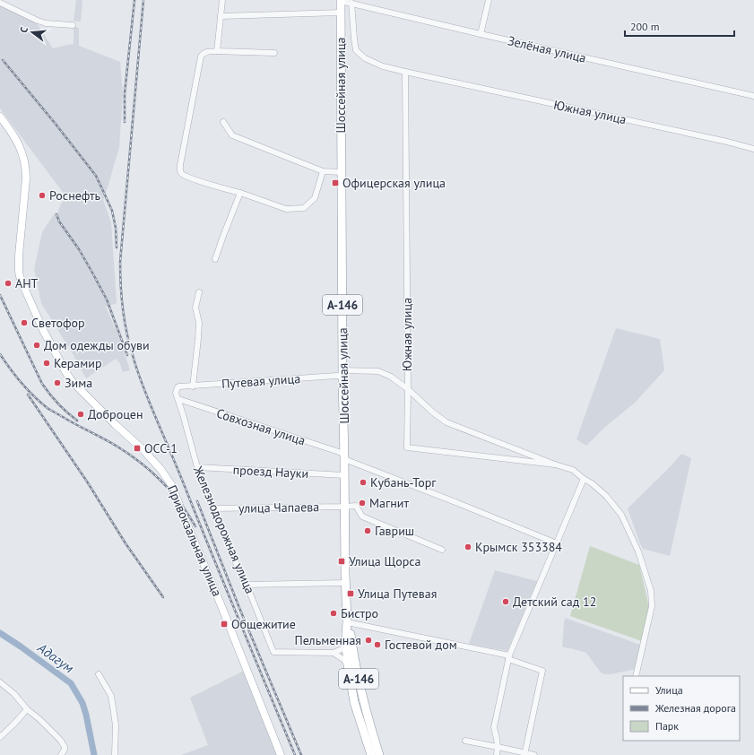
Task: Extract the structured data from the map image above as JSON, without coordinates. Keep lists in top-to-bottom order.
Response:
{
  "streets": {
    "highway": ["Шоссейная улица", "А-146"],
    "main road": ["Привокзальная улица"],
    "street": [
      "Зелёная улица",
      "Южная улица",
      "Путевая улица",
      "Совхозная улица",
      "проезд Науки",
      "улица Чапаева",
      "Железнодорожная улица"
    ]
  },
  "crossings": [
    ["Зелёная улица", "Шоссейная улица"],
    ["Зелёная улица", "Южная улица"],
    ["Шоссейная улица", "А-146"],
    ["Шоссейная улица", "Путевая улица"],
    ["Шоссейная улица", "Совхозная улица"],
    ["Шоссейная улица", "проезд Науки"],
    ["Шоссейная улица", "улица Чапаева"],
    ["Южная улица", "Путевая улица"],
    ["Путевая улица", "Железнодорожная улица"],
    ["Совхозная улица", "Железнодорожная улица"],
    ["проезд Науки", "Железнодорожная улица"],
    ["улица Чапаева", "Железнодорожная улица"]
  ],
  "water": ["Адагум"],
  "places": {
    "transit": [
      "Офицерская улица",
      "ОСС-1",
      "Улица Щорса",
      "Улица Путевая",
      "Общежитие"
    ],
    "other": [
      "Роснефть",
      "АНТ",
      "Светофор",
      "Дом одежды обуви",
      "Керамир",
      "Зима",
      "Доброцен",
      "Кубань-Торг",
      "Магнит",
      "Гавриш",
      "Крымск 353384",
      "Детский сад 12",
      "Бистро",
      "Пельменная",
      "Гостевой дом"
    ]
  },
  "legend": ["Улица", "Железная дорога", "Парк"],
  "scale_bar": "200 m",
  "north": "left"
}
